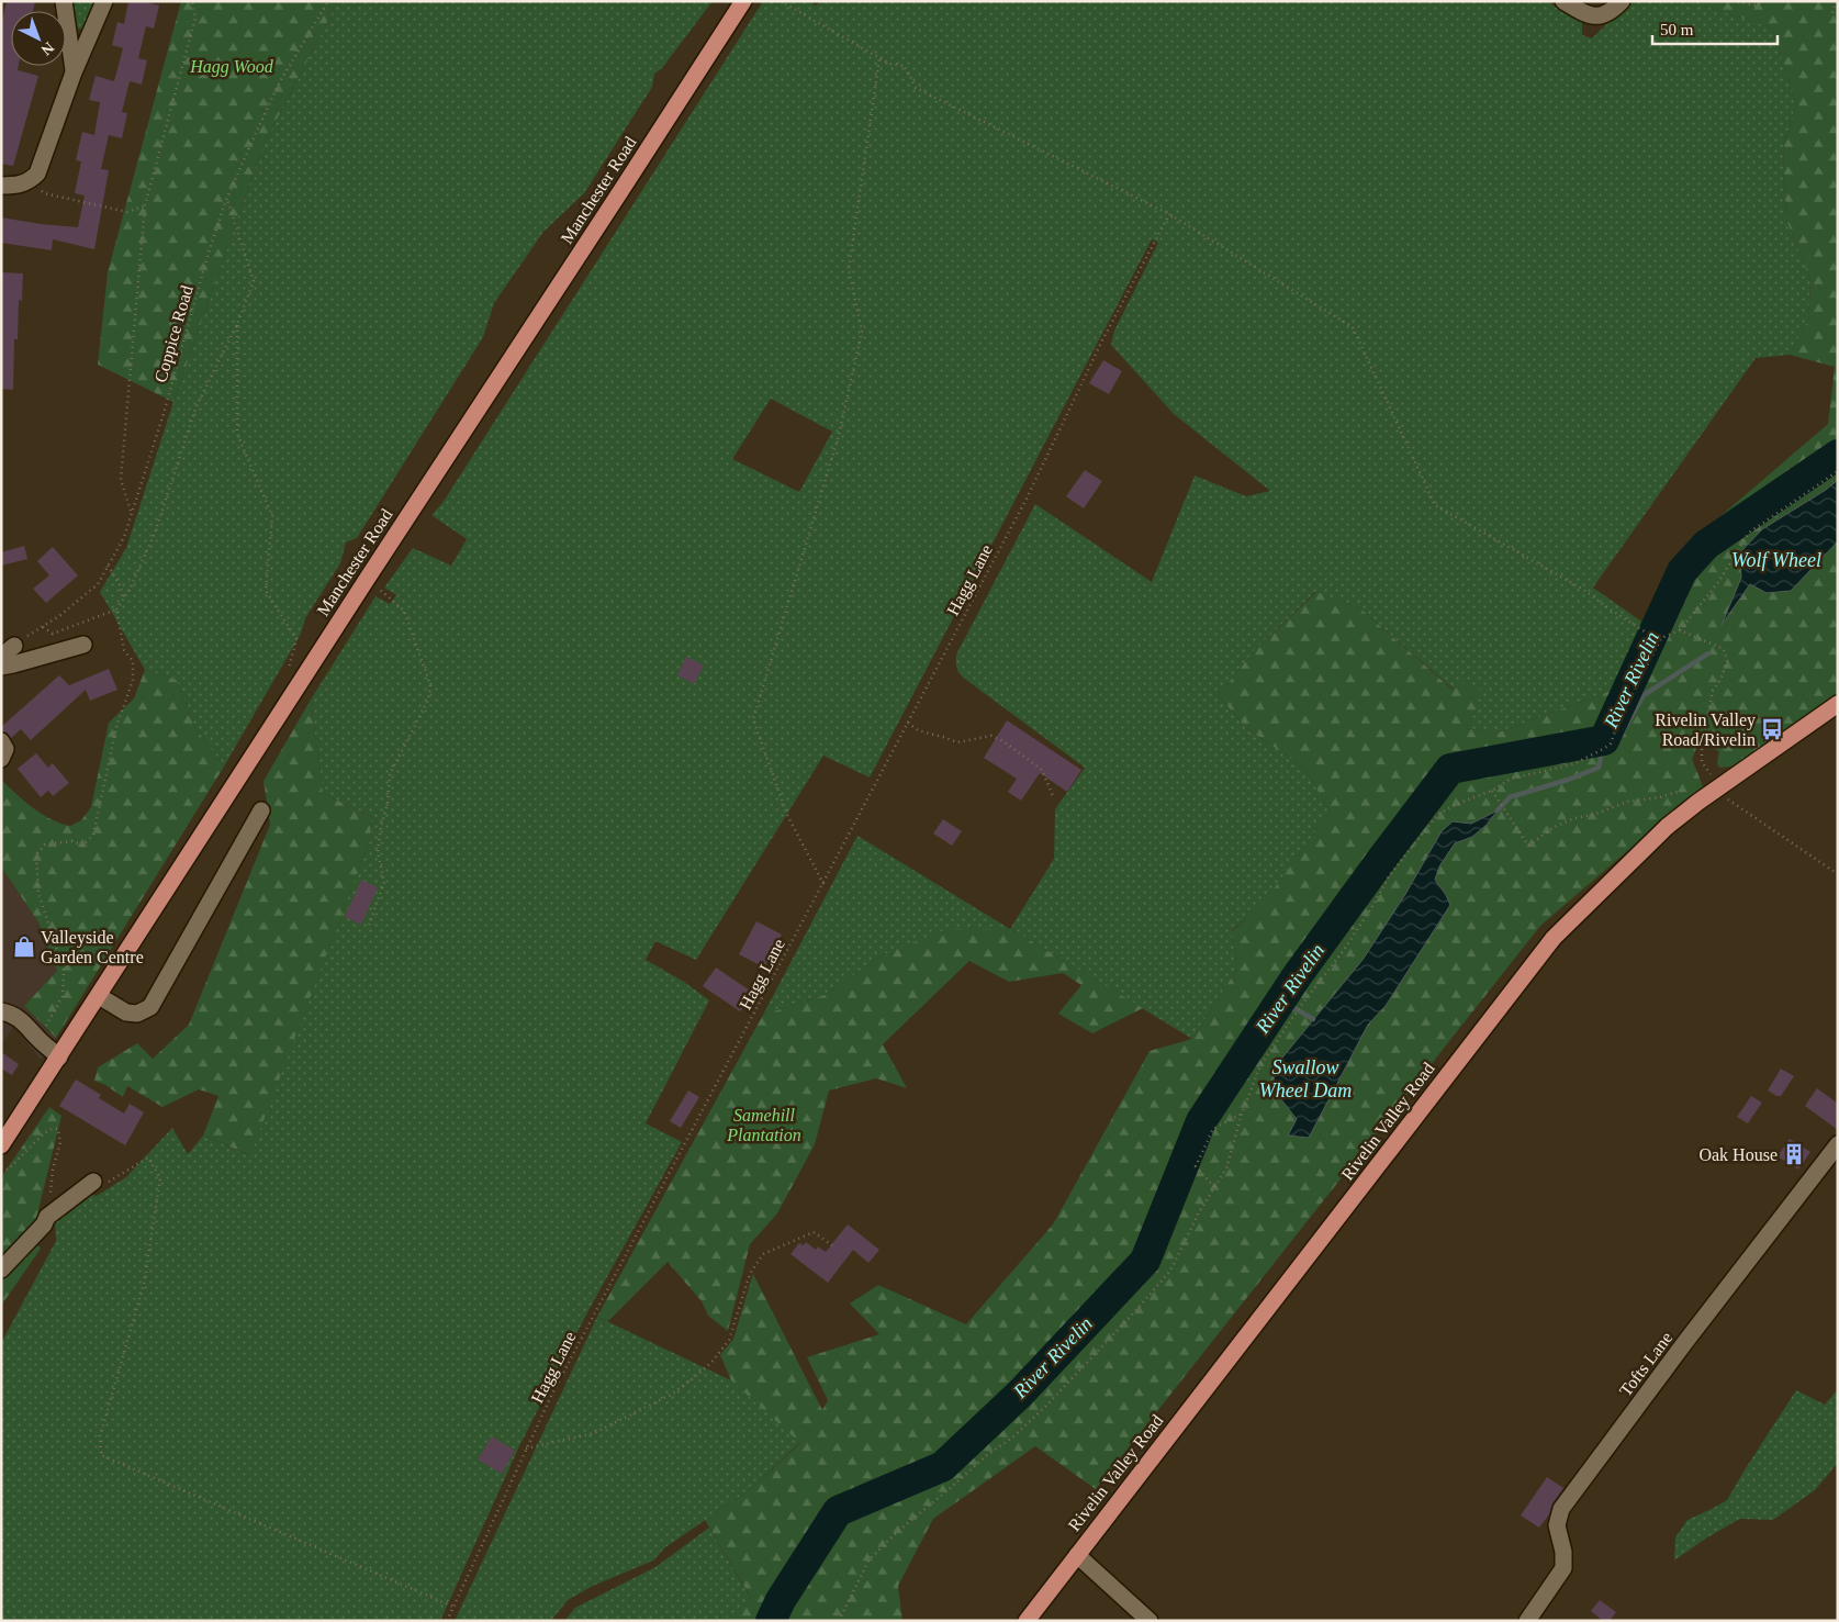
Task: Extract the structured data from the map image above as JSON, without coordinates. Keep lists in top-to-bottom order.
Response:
{
  "streets": {
    "main road": ["Manchester Road", "Rivelin Valley Road"],
    "street": ["Tofts Lane"],
    "path": ["Coppice Road", "Hagg Lane"]
  },
  "water": ["Wolf Wheel", "River Rivelin", "Swallow Wheel Dam"],
  "parks": ["Hagg Wood", "Samehill Plantation"],
  "places": {
    "bus stop": ["Rivelin Valley Road/Rivelin"],
    "shop": ["Valleyside Garden Centre"],
    "building": ["Oak House"]
  },
  "scale_bar": "50 m",
  "north": "bottom right"
}
